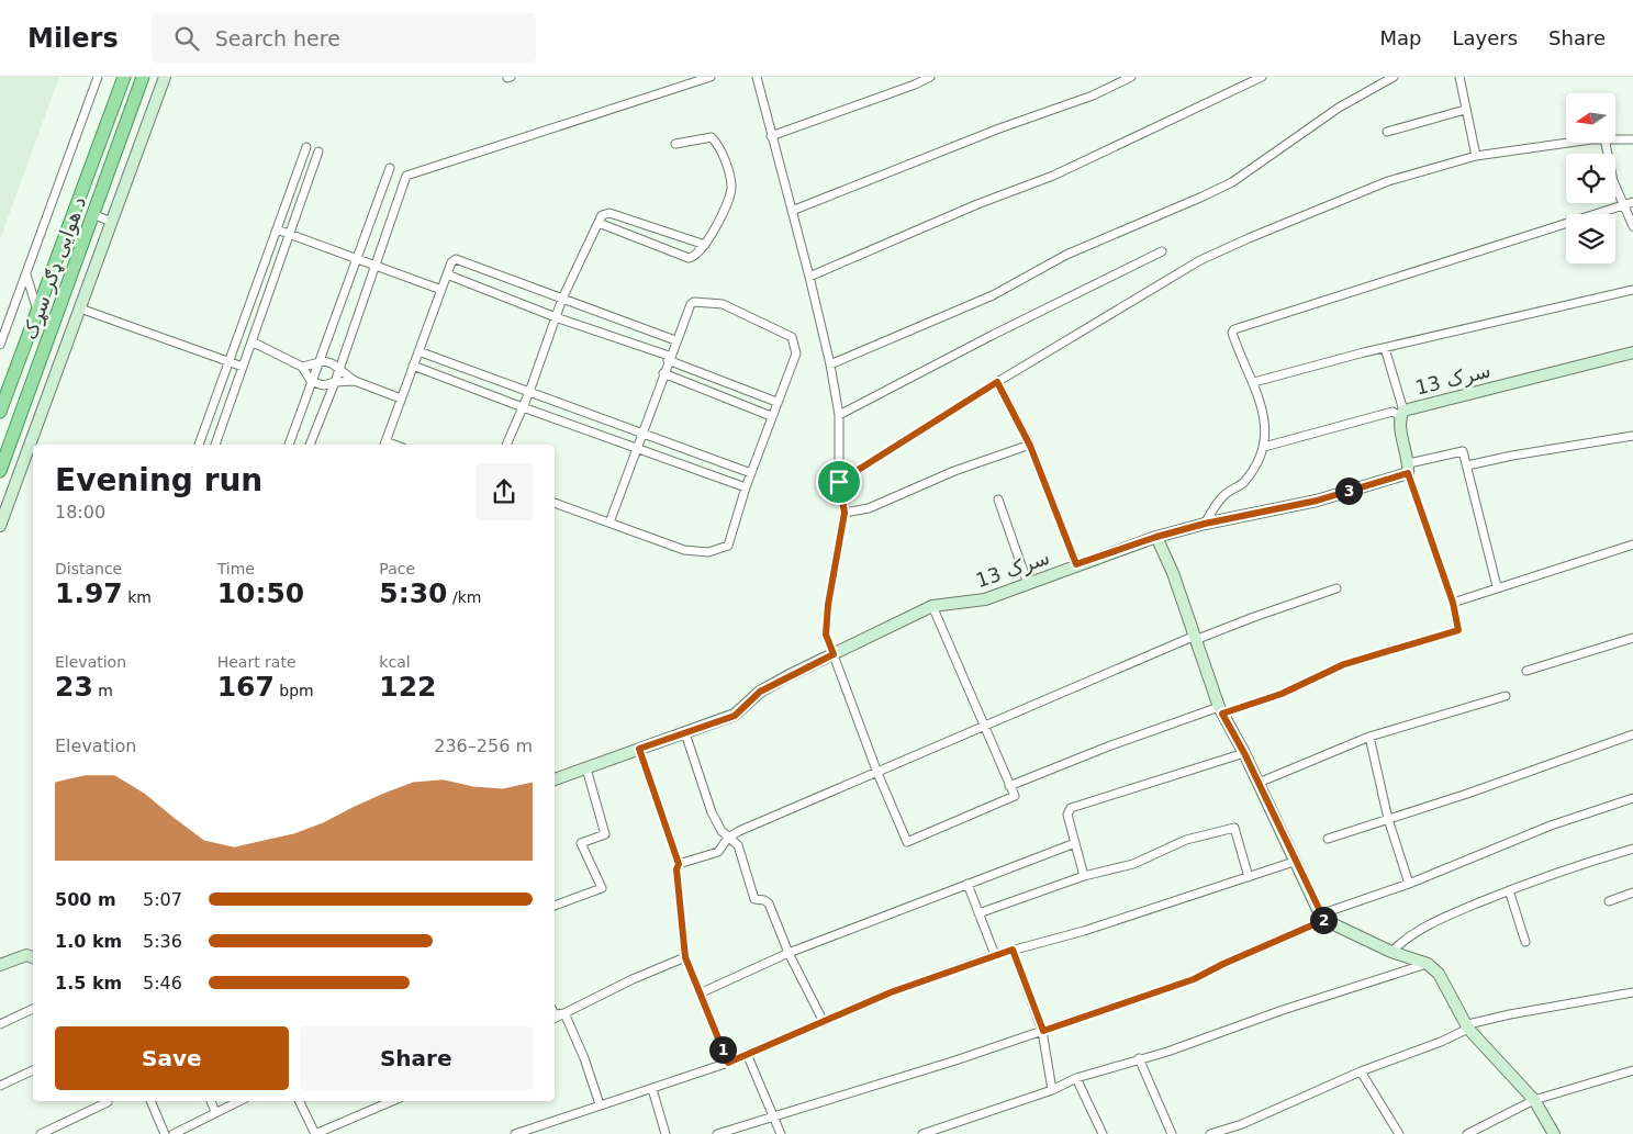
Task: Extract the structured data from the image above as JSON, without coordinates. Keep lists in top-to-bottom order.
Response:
{
  "streets": {
    "main road": ["د هوایی ډګر سړک"],
    "street": ["سرک 13"]
  },
  "north": "left",
  "page": {
    "header": "Milers",
    "search": "Search here",
    "nav": ["Map", "Layers", "Share"],
    "heading": ["Evening run", "18:00"],
    "pins": ["3", "2", "1"],
    "stats": [
      ["Distance", "1.97 km"],
      ["Time", "10:50"],
      ["Pace", "5:30 /km"],
      ["Elevation", "23 m"],
      ["Heart rate", "167 bpm"],
      ["kcal", "122"]
    ],
    "chart": ["Elevation", "236–256 m"],
    "list": [
      {
        "name": "500 m",
        "note": "5:07"
      },
      {
        "name": "1.0 km",
        "note": "5:36"
      },
      {
        "name": "1.5 km",
        "note": "5:46"
      }
    ],
    "buttons": ["Save", "Share"]
  }
}
